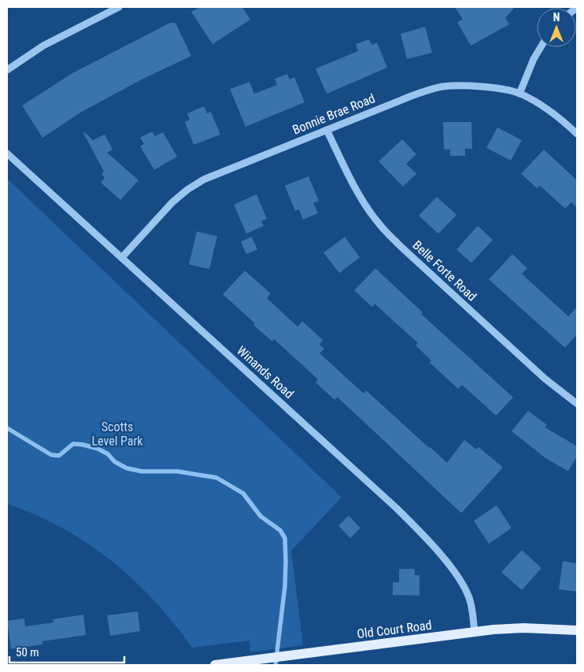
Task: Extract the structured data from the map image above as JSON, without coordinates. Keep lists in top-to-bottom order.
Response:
{
  "streets": {
    "main road": ["Old Court Road"],
    "street": ["Bonnie Brae Road", "Belle Forte Road", "Winands Road"]
  },
  "crossings": [
    ["Bonnie Brae Road", "Belle Forte Road"],
    ["Bonnie Brae Road", "Winands Road"],
    ["Winands Road", "Old Court Road"]
  ],
  "parks": ["Scotts Level Park"],
  "scale_bar": "50 m",
  "north": "top"
}
